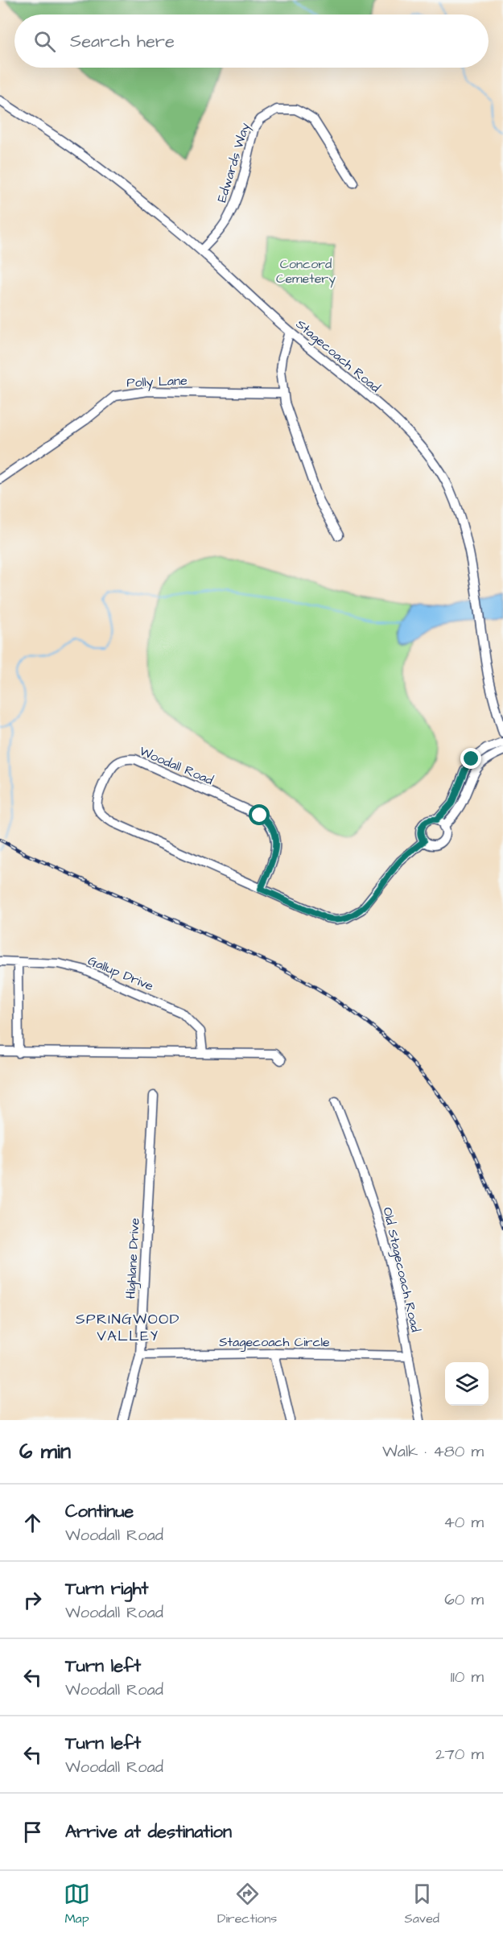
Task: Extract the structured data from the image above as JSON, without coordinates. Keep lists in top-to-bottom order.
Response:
{
  "streets": {
    "street": [
      "Edwards Way",
      "Stagecoach Road",
      "Polly Lane",
      "Woodall Road",
      "Gallup Drive",
      "Highlane Drive",
      "Old Stagecoach Road",
      "Stagecoach Circle"
    ]
  },
  "crossings": [
    ["Edwards Way", "Stagecoach Road"],
    ["Highlane Drive", "Stagecoach Circle"],
    ["Old Stagecoach Road", "Stagecoach Circle"]
  ],
  "districts": ["SPRINGWOOD VALLEY"],
  "parks": ["Concord Cemetery"],
  "page": {
    "search": "Search here",
    "heading": ["6 min", "Walk · 480 m"],
    "list": [
      ["Continue", "Woodall Road", "40 m"],
      ["Turn right", "Woodall Road", "60 m"],
      ["Turn left", "Woodall Road", "110 m"],
      ["Turn left", "Woodall Road", "270 m"],
      "Arrive at destination"
    ],
    "nav": ["Map", "Directions", "Saved"]
  }
}
